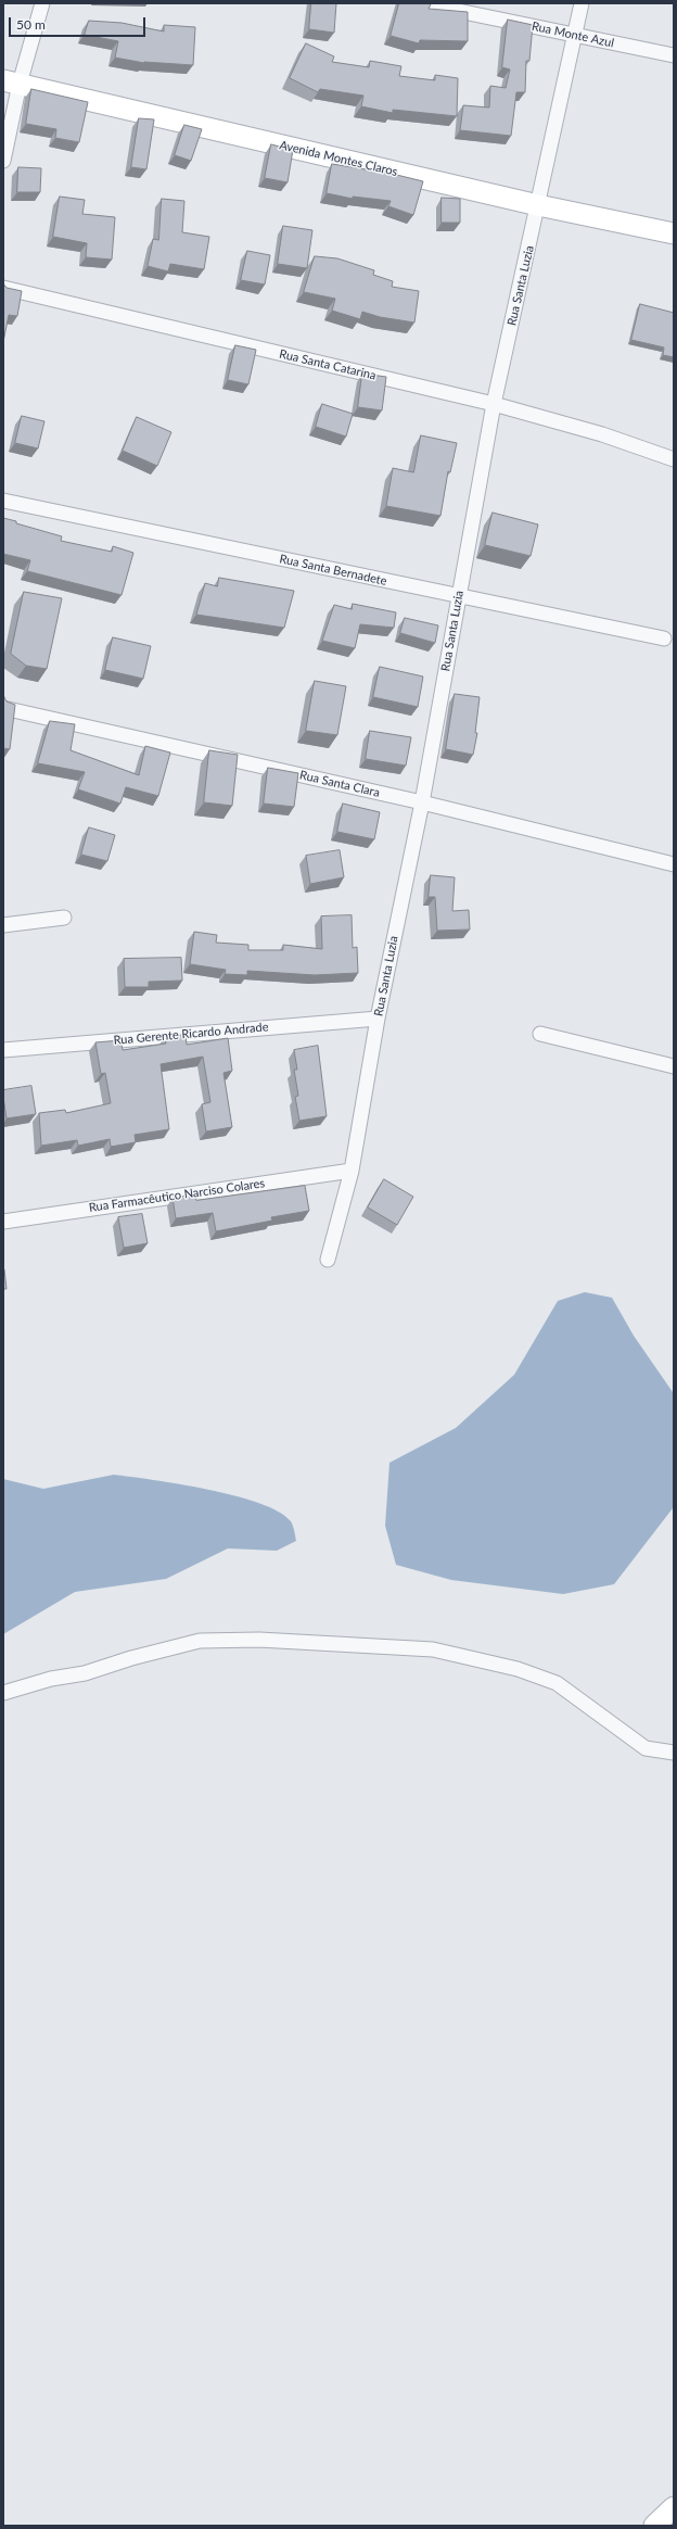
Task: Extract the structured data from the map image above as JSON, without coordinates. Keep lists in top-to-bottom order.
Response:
{
  "streets": {
    "street": [
      "Rua Monte Azul",
      "Avenida Montes Claros",
      "Rua Santa Luzia",
      "Rua Santa Catarina",
      "Rua Santa Bernadete",
      "Rua Santa Clara",
      "Rua Gerente Ricardo Andrade",
      "Rua Farmacêutico Narciso Colares"
    ]
  },
  "crossings": [
    ["Rua Monte Azul", "Rua Santa Luzia"],
    ["Avenida Montes Claros", "Rua Santa Luzia"],
    ["Rua Santa Luzia", "Rua Santa Catarina"],
    ["Rua Santa Luzia", "Rua Santa Bernadete"],
    ["Rua Santa Luzia", "Rua Santa Clara"],
    ["Rua Santa Luzia", "Rua Gerente Ricardo Andrade"],
    ["Rua Santa Luzia", "Rua Farmacêutico Narciso Colares"]
  ],
  "scale_bar": "50 m"
}
